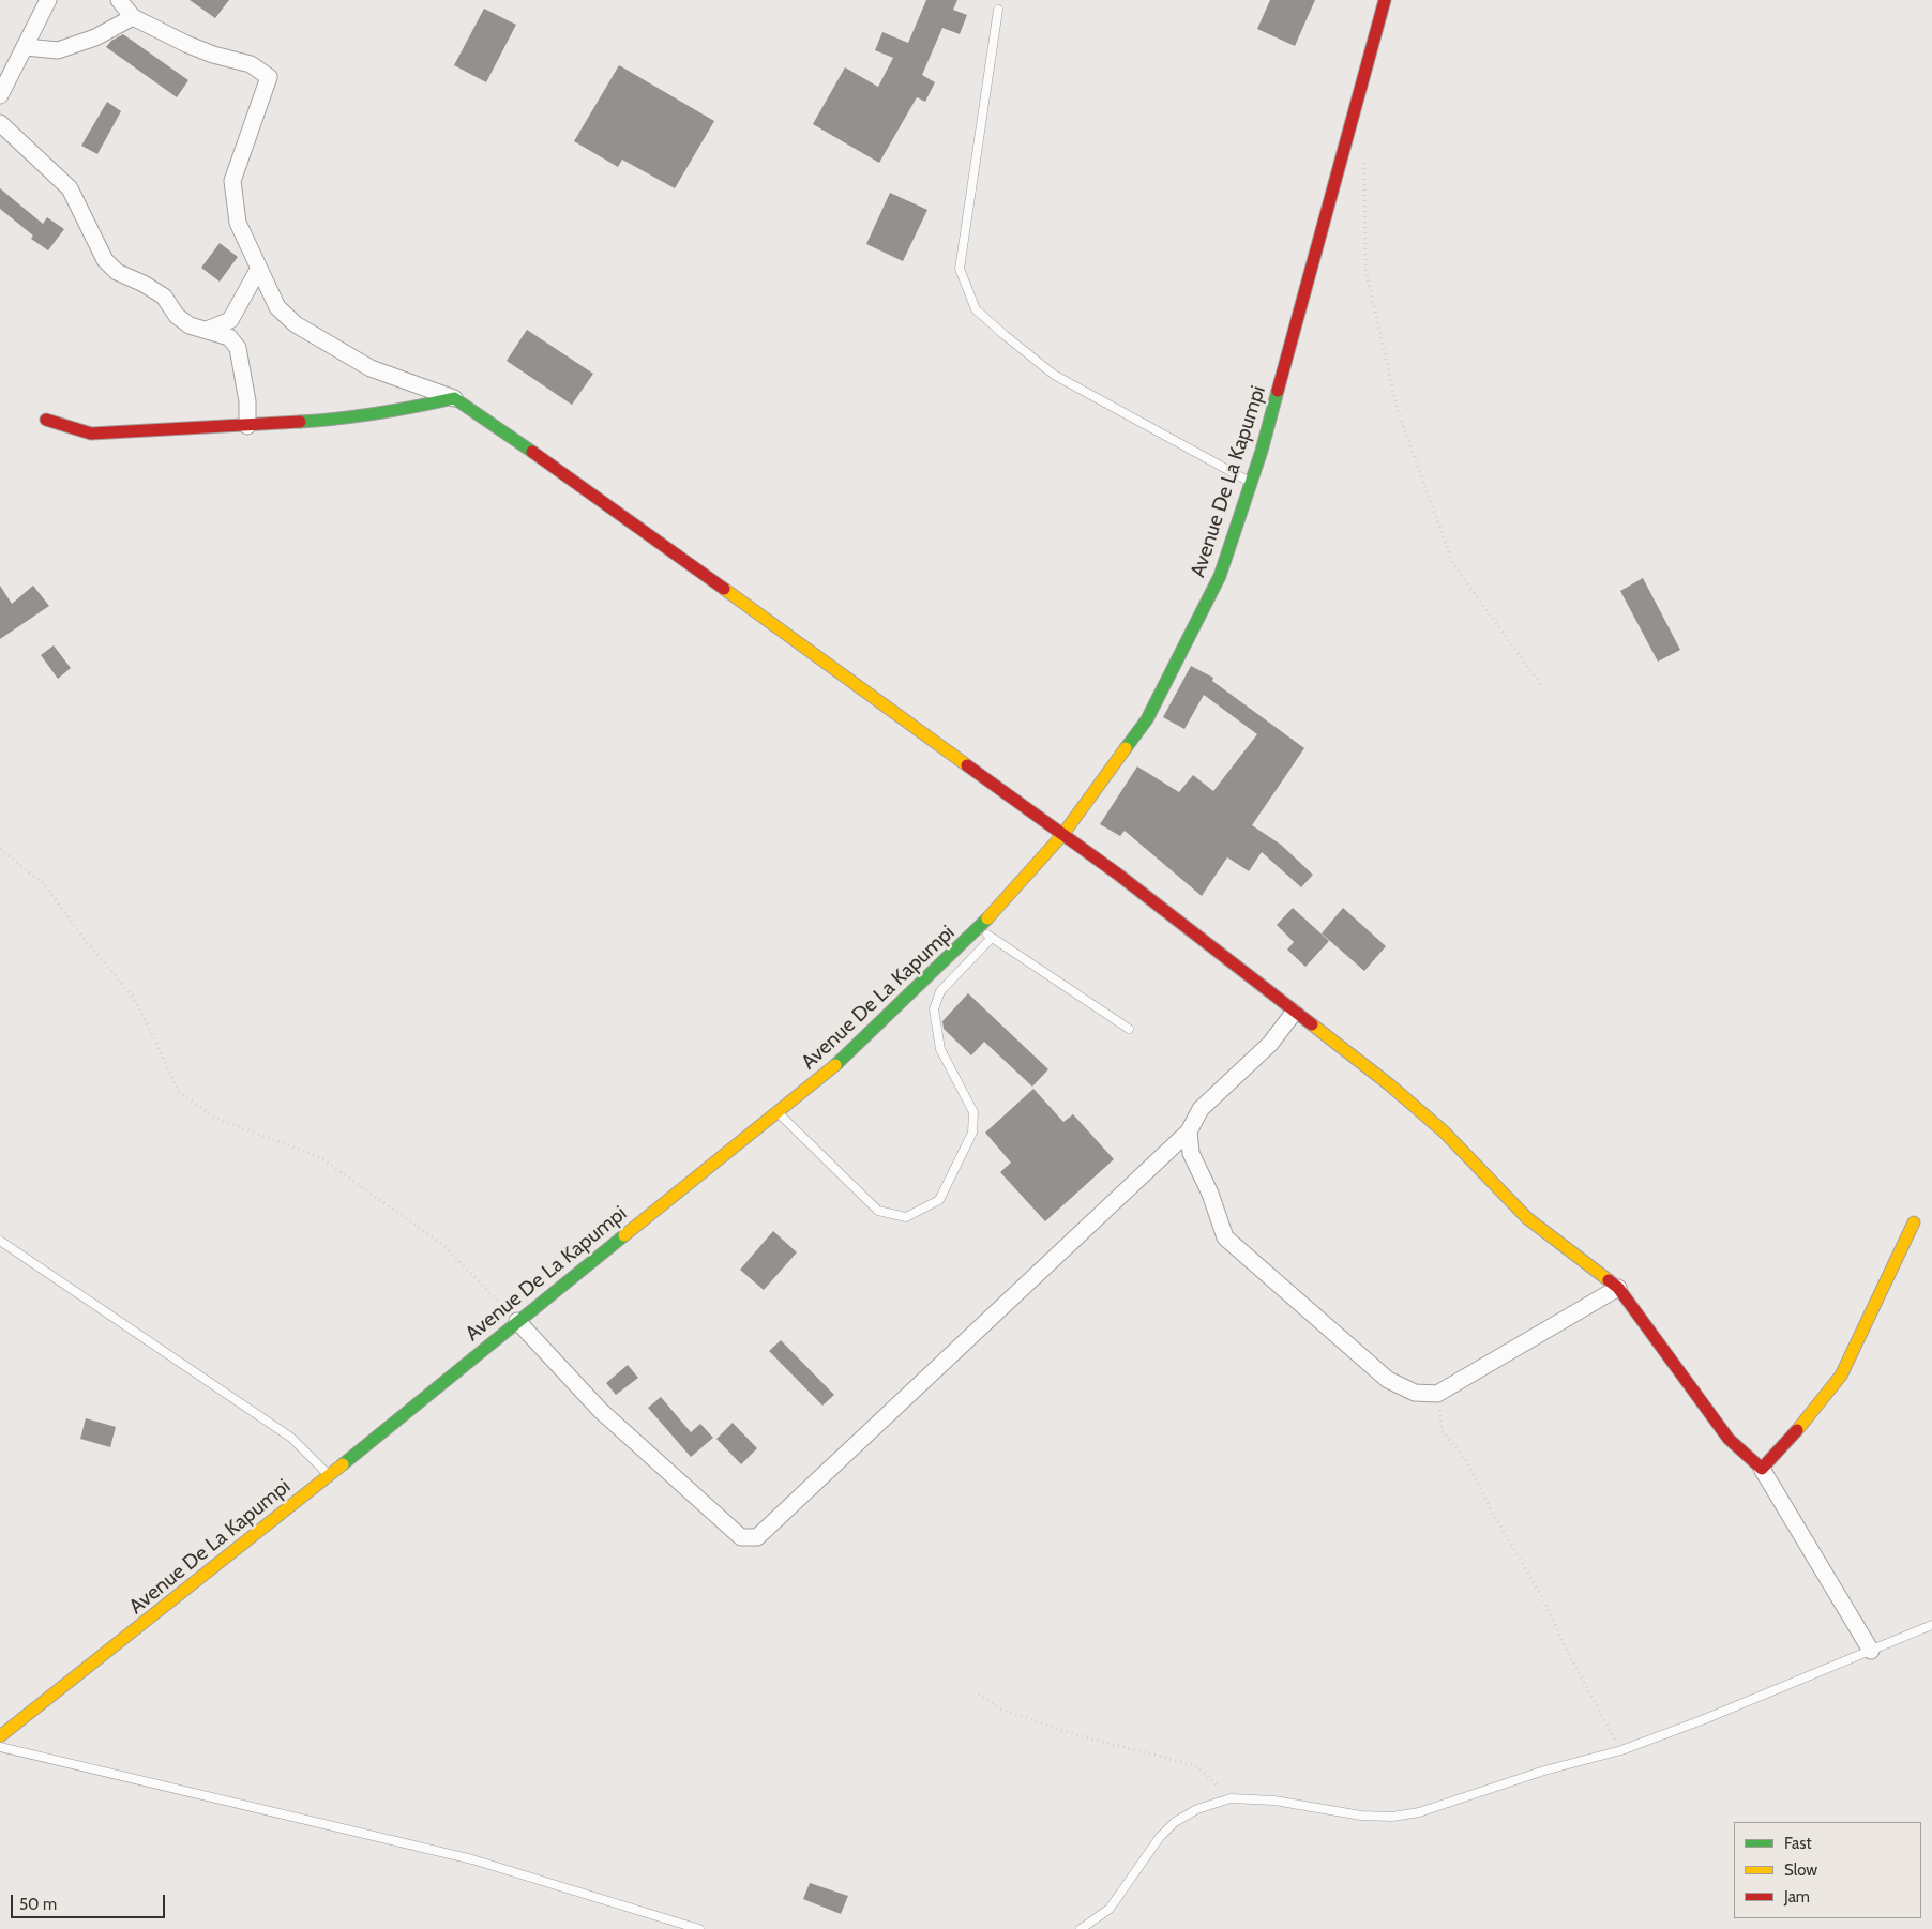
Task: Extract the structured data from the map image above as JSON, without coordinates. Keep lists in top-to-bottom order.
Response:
{
  "streets": {
    "street": ["Avenue De La Kapumpi"]
  },
  "legend": ["Fast", "Slow", "Jam"],
  "scale_bar": "50 m"
}
